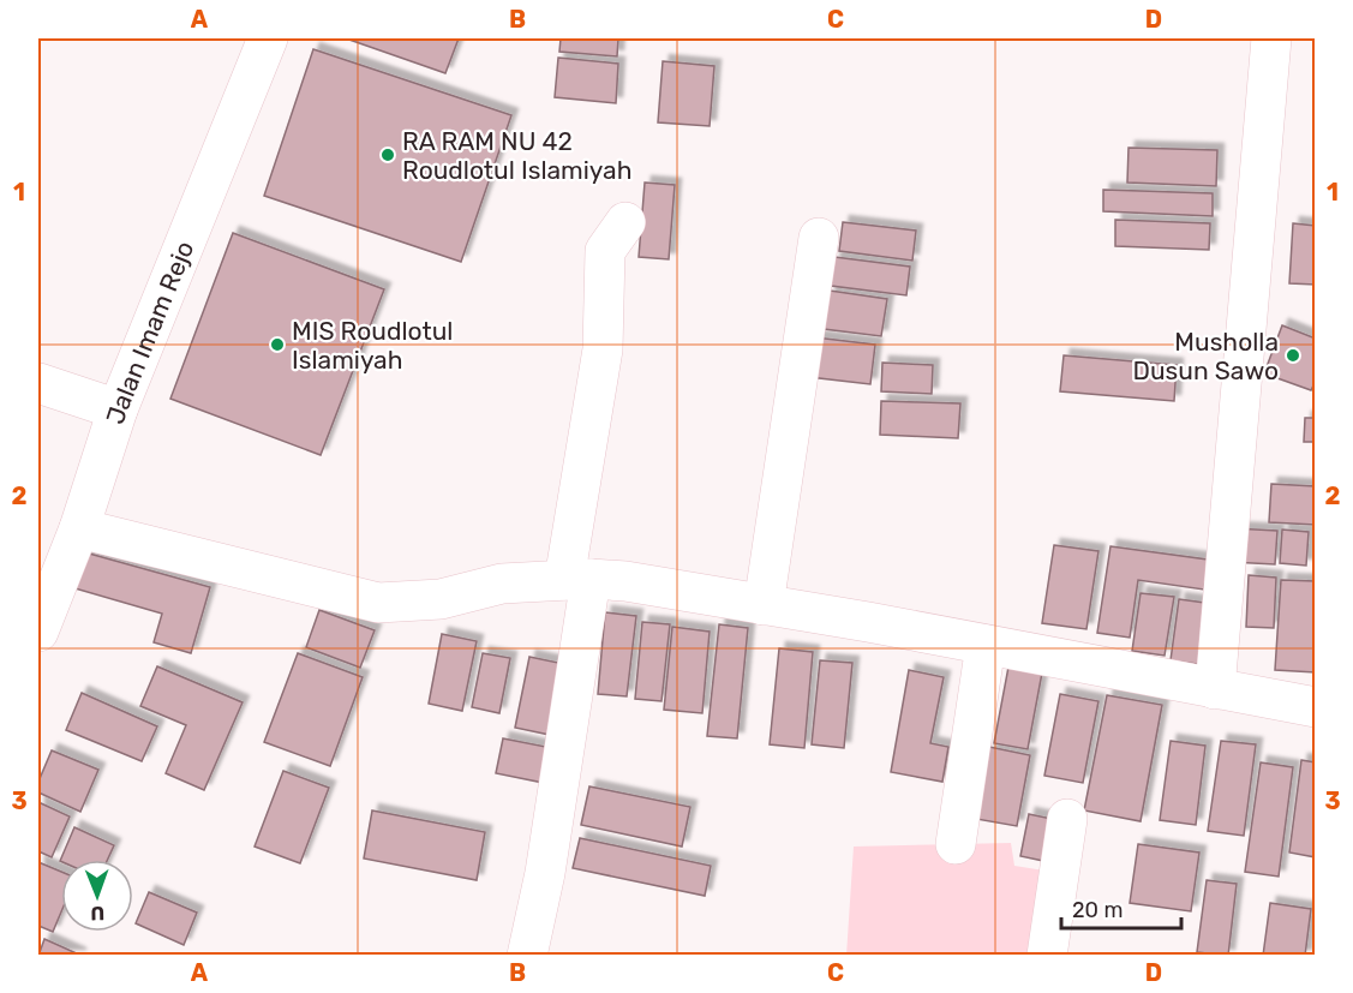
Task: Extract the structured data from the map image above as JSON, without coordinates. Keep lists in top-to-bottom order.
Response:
{
  "streets": {
    "street": ["Jalan Imam Rejo"]
  },
  "places": ["RA RAM NU 42 Roudlotul Islamiyah", "MIS Roudlotul Islamiyah", "Musholla Dusun Sawo"],
  "scale_bar": "20 m",
  "north": "bottom",
  "grid": {
    "columns": [
      "A",
      "B",
      "C",
      "D"
    ],
    "rows": ["1", "2", "3"]
  }
}
